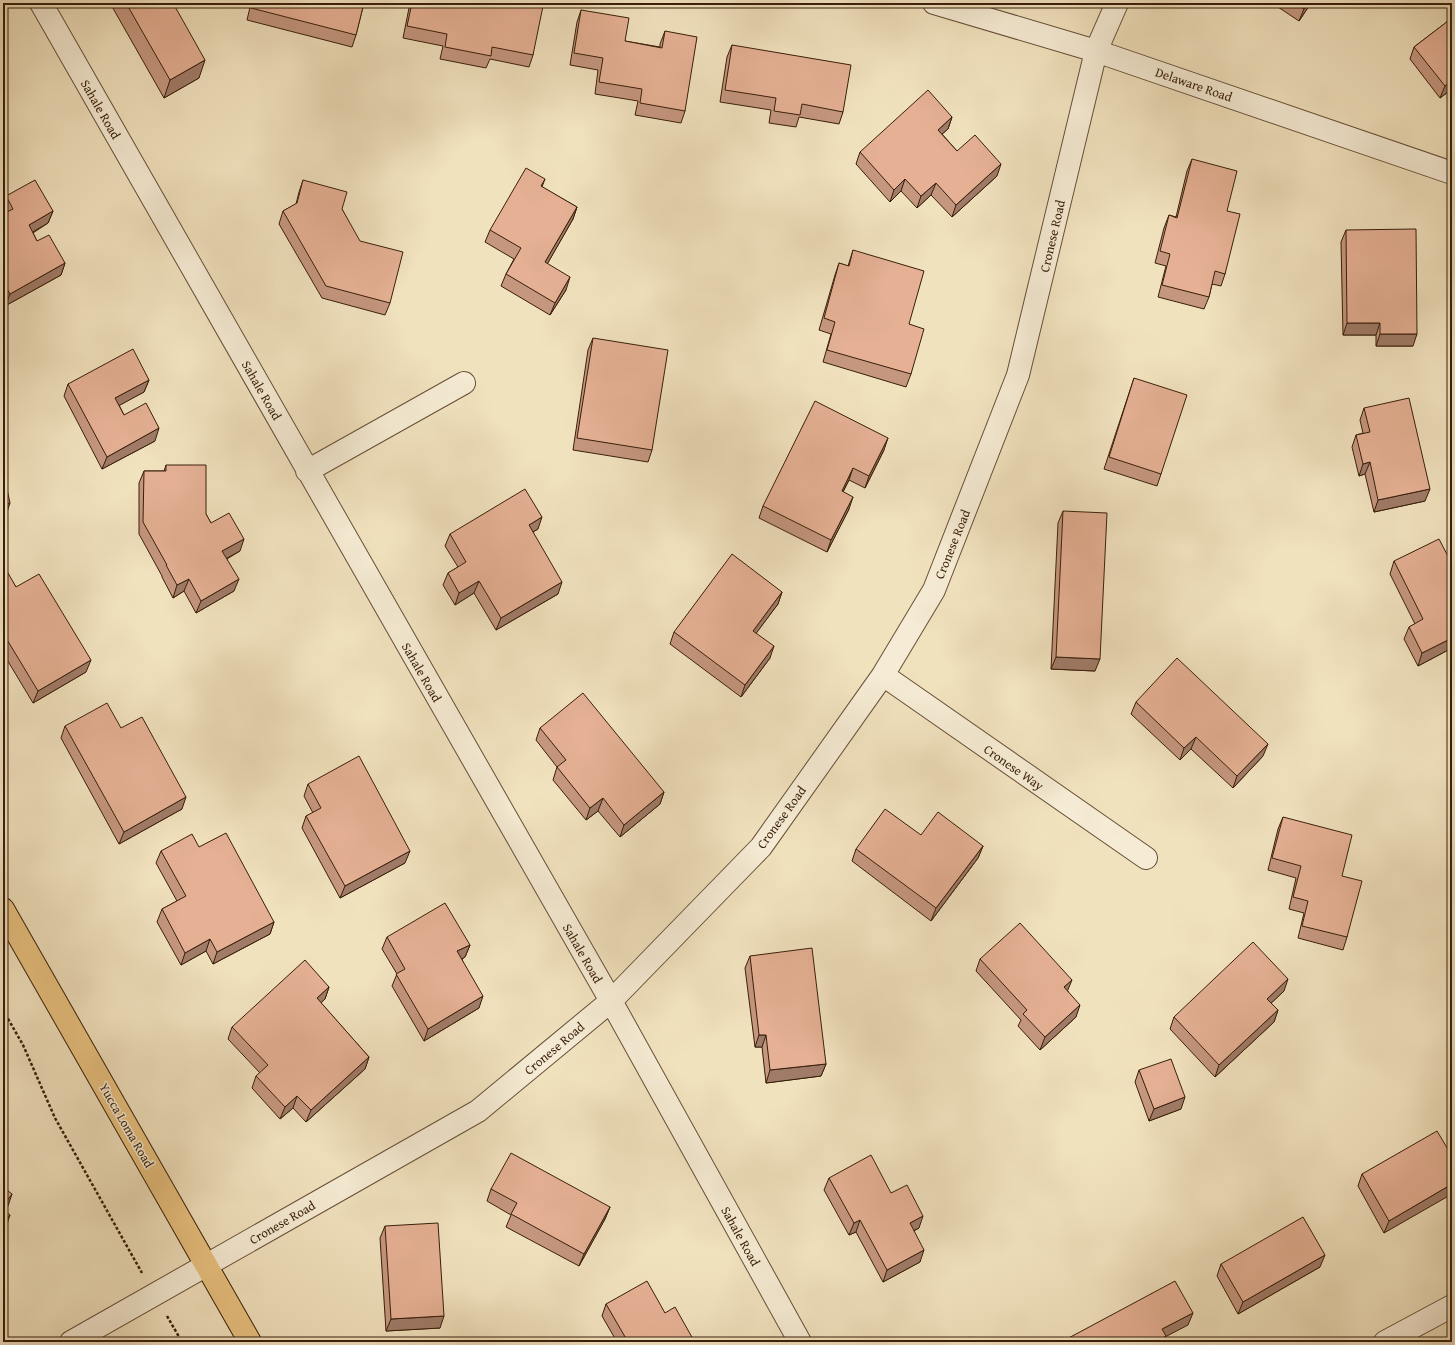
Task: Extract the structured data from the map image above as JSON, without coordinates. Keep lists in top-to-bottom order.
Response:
{
  "streets": {
    "main road": ["Yucca Loma Road"],
    "street": [
      "Delaware Road",
      "Sahale Road",
      "Cronese Road",
      "Cronese Way"
    ]
  },
  "crossings": [
    ["Delaware Road", "Cronese Road"],
    ["Sahale Road", "Cronese Road"],
    ["Cronese Road", "Cronese Way"],
    ["Cronese Road", "Yucca Loma Road"]
  ]
}
